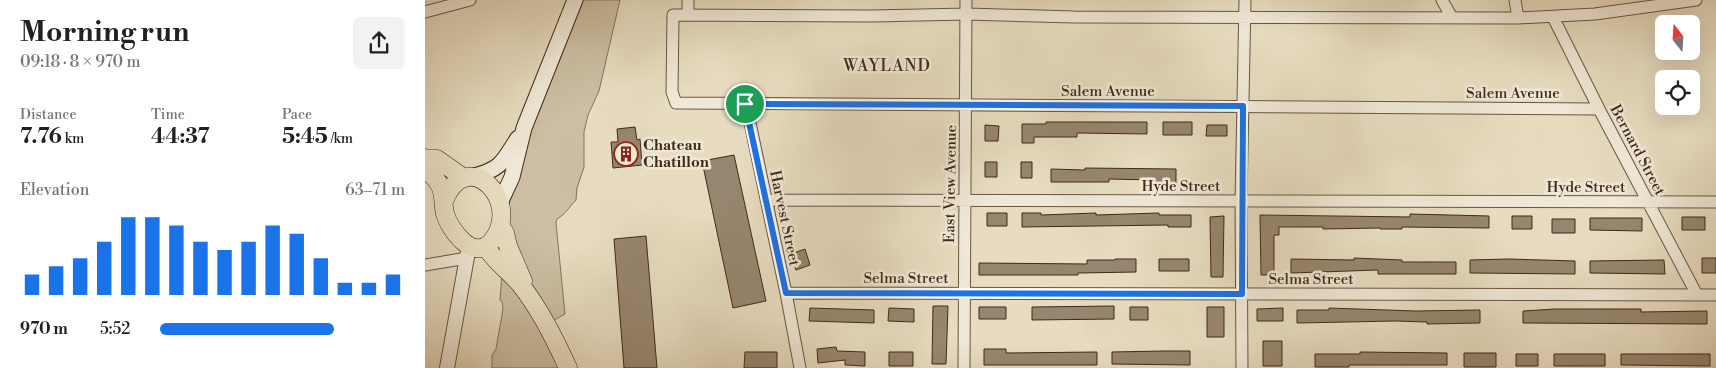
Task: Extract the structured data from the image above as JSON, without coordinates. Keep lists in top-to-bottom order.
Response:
{
  "streets": {
    "street": [
      "Salem Avenue",
      "Bernard Street",
      "East View Avenue",
      "Hyde Street",
      "Harvest Street",
      "Selma Street"
    ]
  },
  "crossings": [
    ["Salem Avenue", "Bernard Street"],
    ["Salem Avenue", "East View Avenue"],
    ["Salem Avenue", "Harvest Street"],
    ["Bernard Street", "Hyde Street"],
    ["Bernard Street", "Selma Street"],
    ["East View Avenue", "Hyde Street"],
    ["East View Avenue", "Selma Street"],
    ["Hyde Street", "Harvest Street"],
    ["Harvest Street", "Selma Street"]
  ],
  "districts": ["WAYLAND"],
  "places": {
    "building": ["Chateau Chatillon"]
  },
  "north": "top",
  "page": {
    "heading": ["Morning run", "09:18 · 8 × 970 m"],
    "stats": [
      ["Distance", "7.76 km"],
      ["Time", "44:37"],
      ["Pace", "5:45 /km"]
    ],
    "chart": ["Elevation", "63–71 m"],
    "list": [
      {
        "name": "970 m",
        "note": "5:52"
      }
    ]
  }
}
